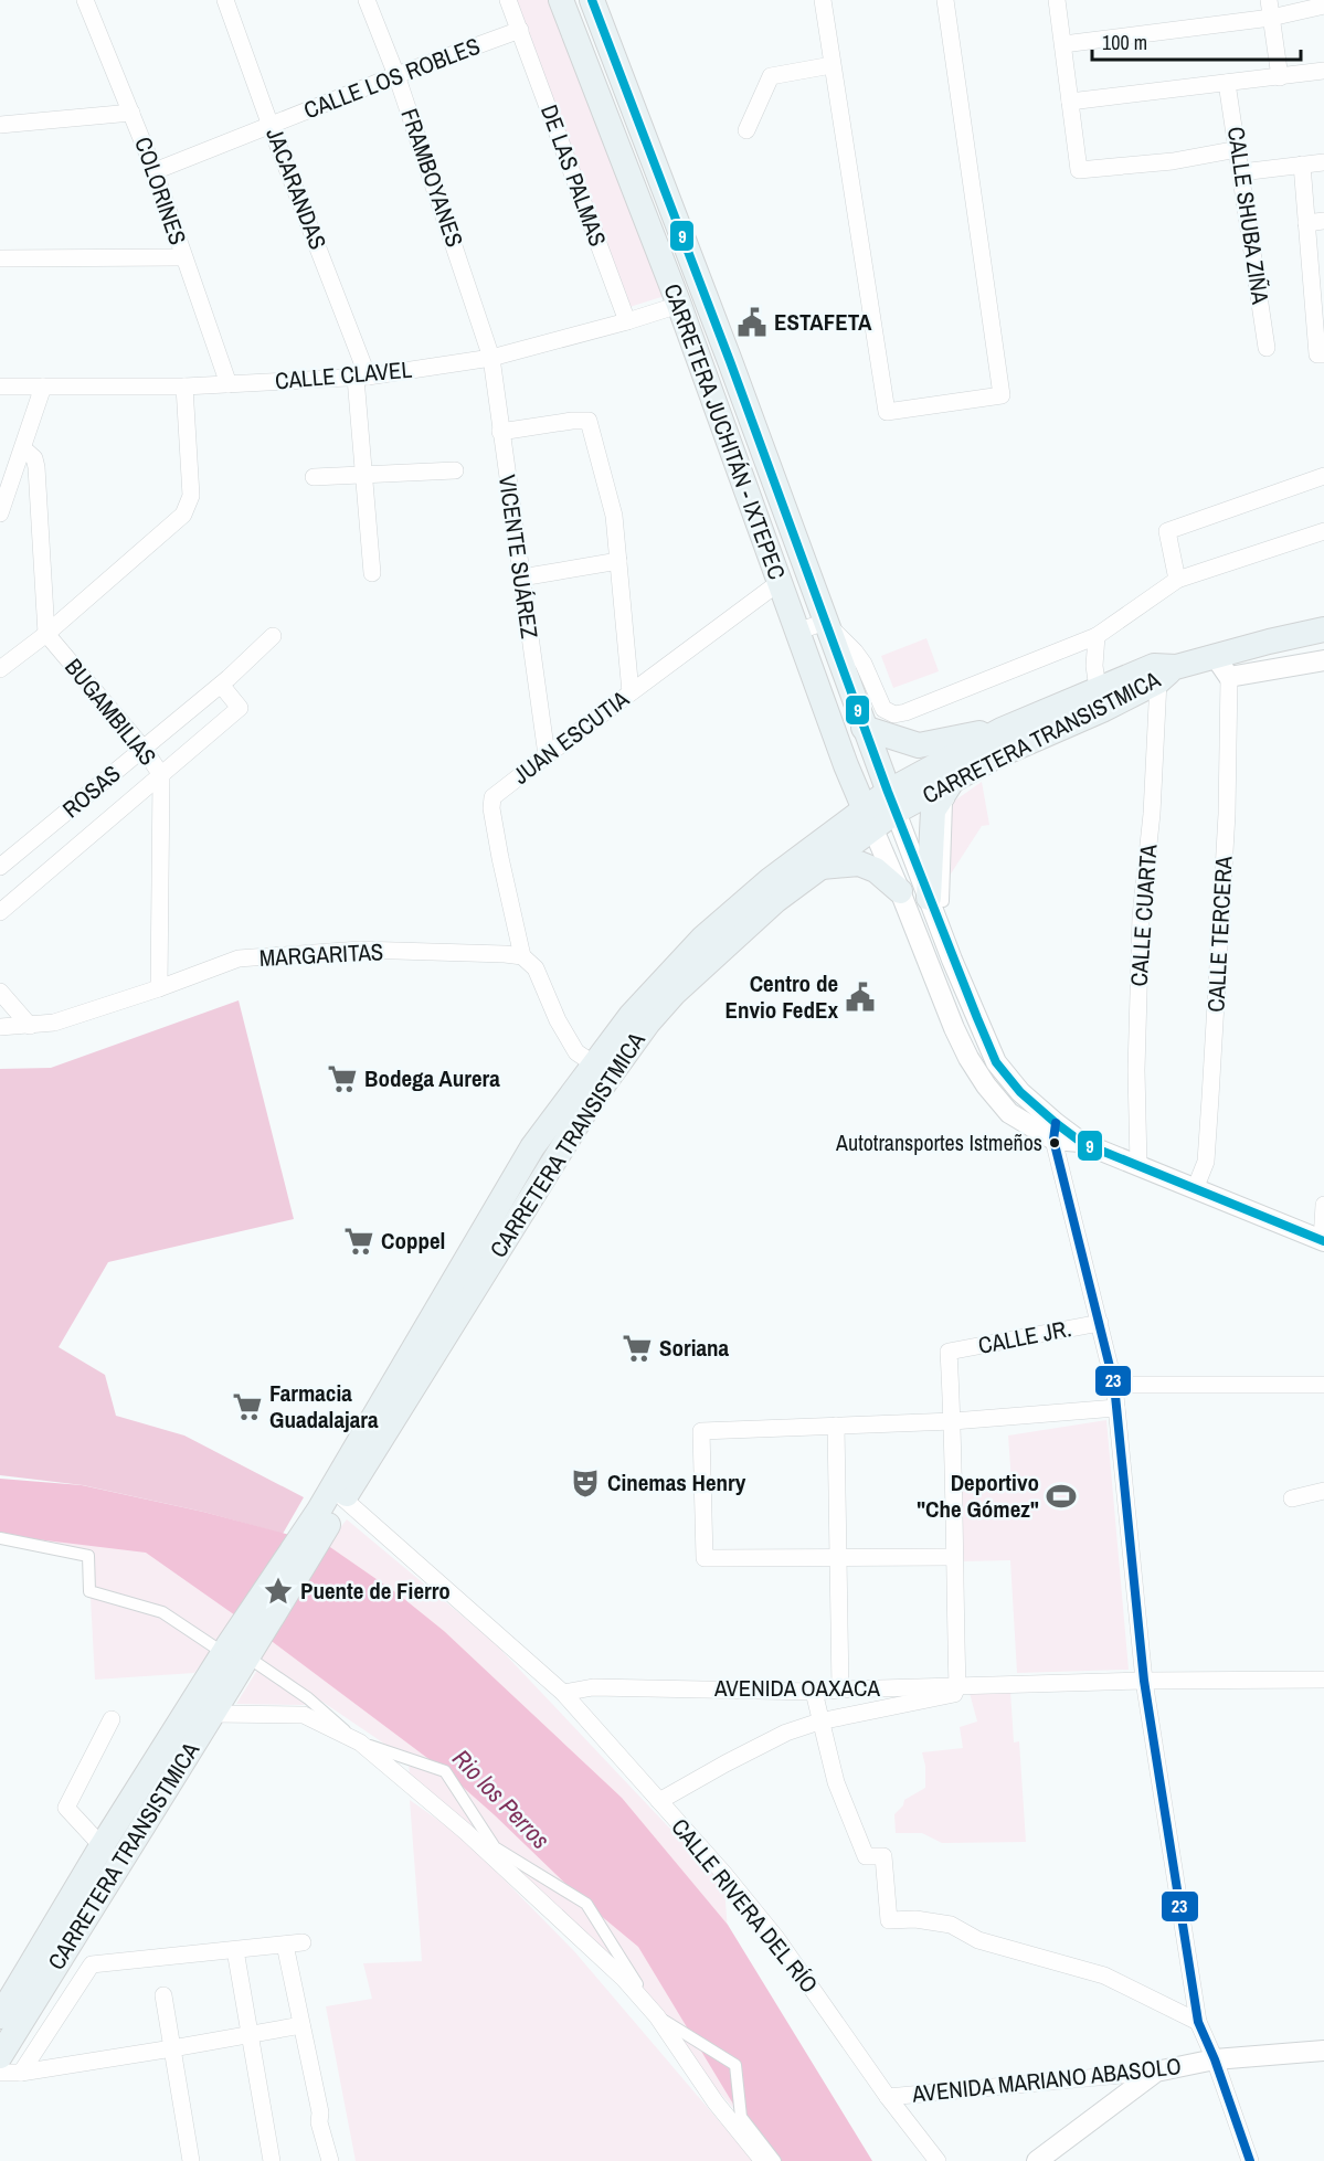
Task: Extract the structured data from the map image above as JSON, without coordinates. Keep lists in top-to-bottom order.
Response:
{
  "streets": {
    "main road": ["CARRETERA JUCHITÁN - IXTEPEC", "CARRETERA TRANSISTMICA"],
    "street": [
      "CALLE LOS ROBLES",
      "DE LAS PALMAS",
      "FRAMBOYANES",
      "JACARANDAS",
      "COLORINES",
      "CALLE SHUBA ZIÑA",
      "CALLE CLAVEL",
      "VICENTE SUÁREZ",
      "BUGAMBILIAS",
      "JUAN ESCUTIA",
      "ROSAS",
      "CALLE CUARTA",
      "CALLE TERCERA",
      "MARGARITAS",
      "CALLE JR.",
      "AVENIDA OAXACA",
      "CALLE RIVERA DEL RÍO",
      "AVENIDA MARIANO ABASOLO"
    ]
  },
  "crossings": [
    ["CALLE LOS ROBLES", "DE LAS PALMAS"],
    ["CALLE LOS ROBLES", "FRAMBOYANES"],
    ["CALLE LOS ROBLES", "JACARANDAS"],
    ["CALLE LOS ROBLES", "COLORINES"],
    ["DE LAS PALMAS", "CALLE CLAVEL"],
    ["FRAMBOYANES", "CALLE CLAVEL"],
    ["FRAMBOYANES", "VICENTE SUÁREZ"],
    ["JACARANDAS", "CALLE CLAVEL"],
    ["COLORINES", "CALLE CLAVEL"],
    ["CALLE CLAVEL", "CARRETERA JUCHITÁN - IXTEPEC"],
    ["CALLE CLAVEL", "VICENTE SUÁREZ"],
    ["CARRETERA JUCHITÁN - IXTEPEC", "JUAN ESCUTIA"],
    ["CARRETERA JUCHITÁN - IXTEPEC", "CARRETERA TRANSISTMICA"],
    ["VICENTE SUÁREZ", "JUAN ESCUTIA"],
    ["BUGAMBILIAS", "ROSAS"],
    ["BUGAMBILIAS", "MARGARITAS"],
    ["JUAN ESCUTIA", "MARGARITAS"],
    ["CARRETERA TRANSISTMICA", "CALLE CUARTA"],
    ["AVENIDA OAXACA", "CALLE RIVERA DEL RÍO"],
    ["CALLE RIVERA DEL RÍO", "AVENIDA MARIANO ABASOLO"]
  ],
  "water": ["Rio los Perros"],
  "places": {
    "public building": ["ESTAFETA", "Centro de Envio FedEx"],
    "supermarket": [
      "Bodega Aurera",
      "Coppel",
      "Soriana",
      "Farmacia Guadalajara"
    ],
    "other": ["Autotransportes Istmeños"],
    "theatre": ["Cinemas Henry"],
    "sports": ["Deportivo \"Che Gómez\""],
    "place": ["Puente de Fierro"]
  },
  "lines": ["transit line 9", "transit line 23"],
  "scale_bar": "100 m"
}
